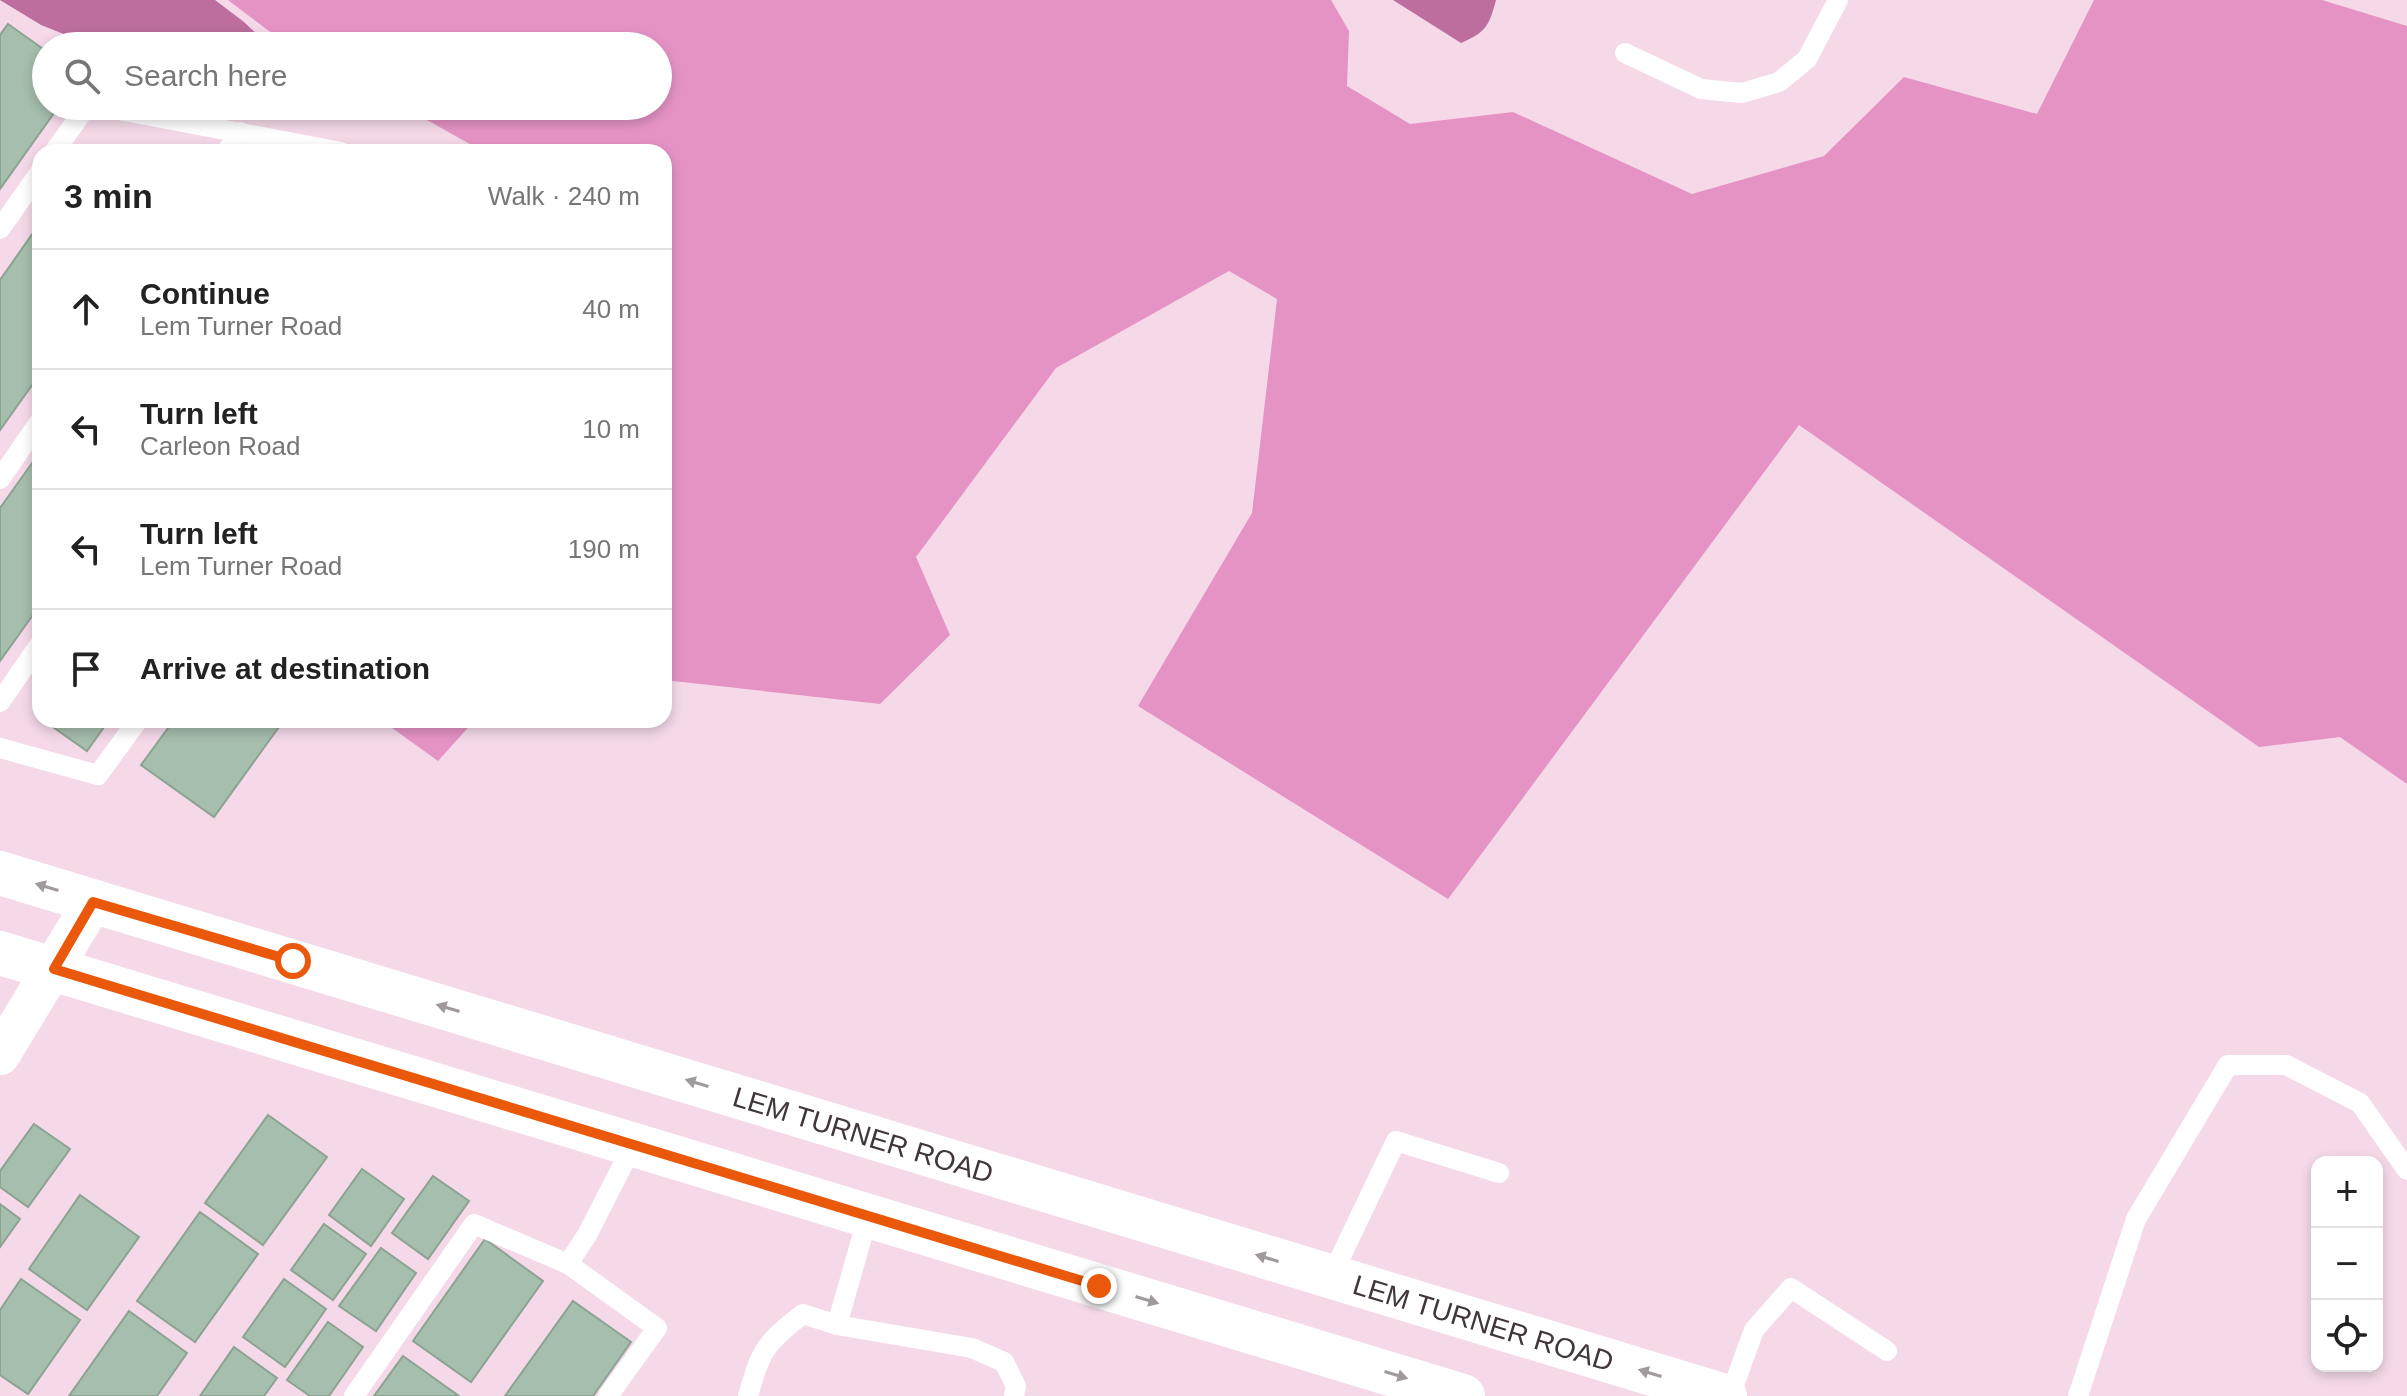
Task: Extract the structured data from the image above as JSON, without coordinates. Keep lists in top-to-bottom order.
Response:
{
  "streets": {
    "main road": ["LEM TURNER ROAD"]
  },
  "page": {
    "search": "Search here",
    "heading": ["3 min", "Walk · 240 m"],
    "list": [
      ["Continue", "Lem Turner Road", "40 m"],
      ["Turn left", "Carleon Road", "10 m"],
      ["Turn left", "Lem Turner Road", "190 m"],
      "Arrive at destination"
    ],
    "map_buttons": ["+", "−"]
  }
}
